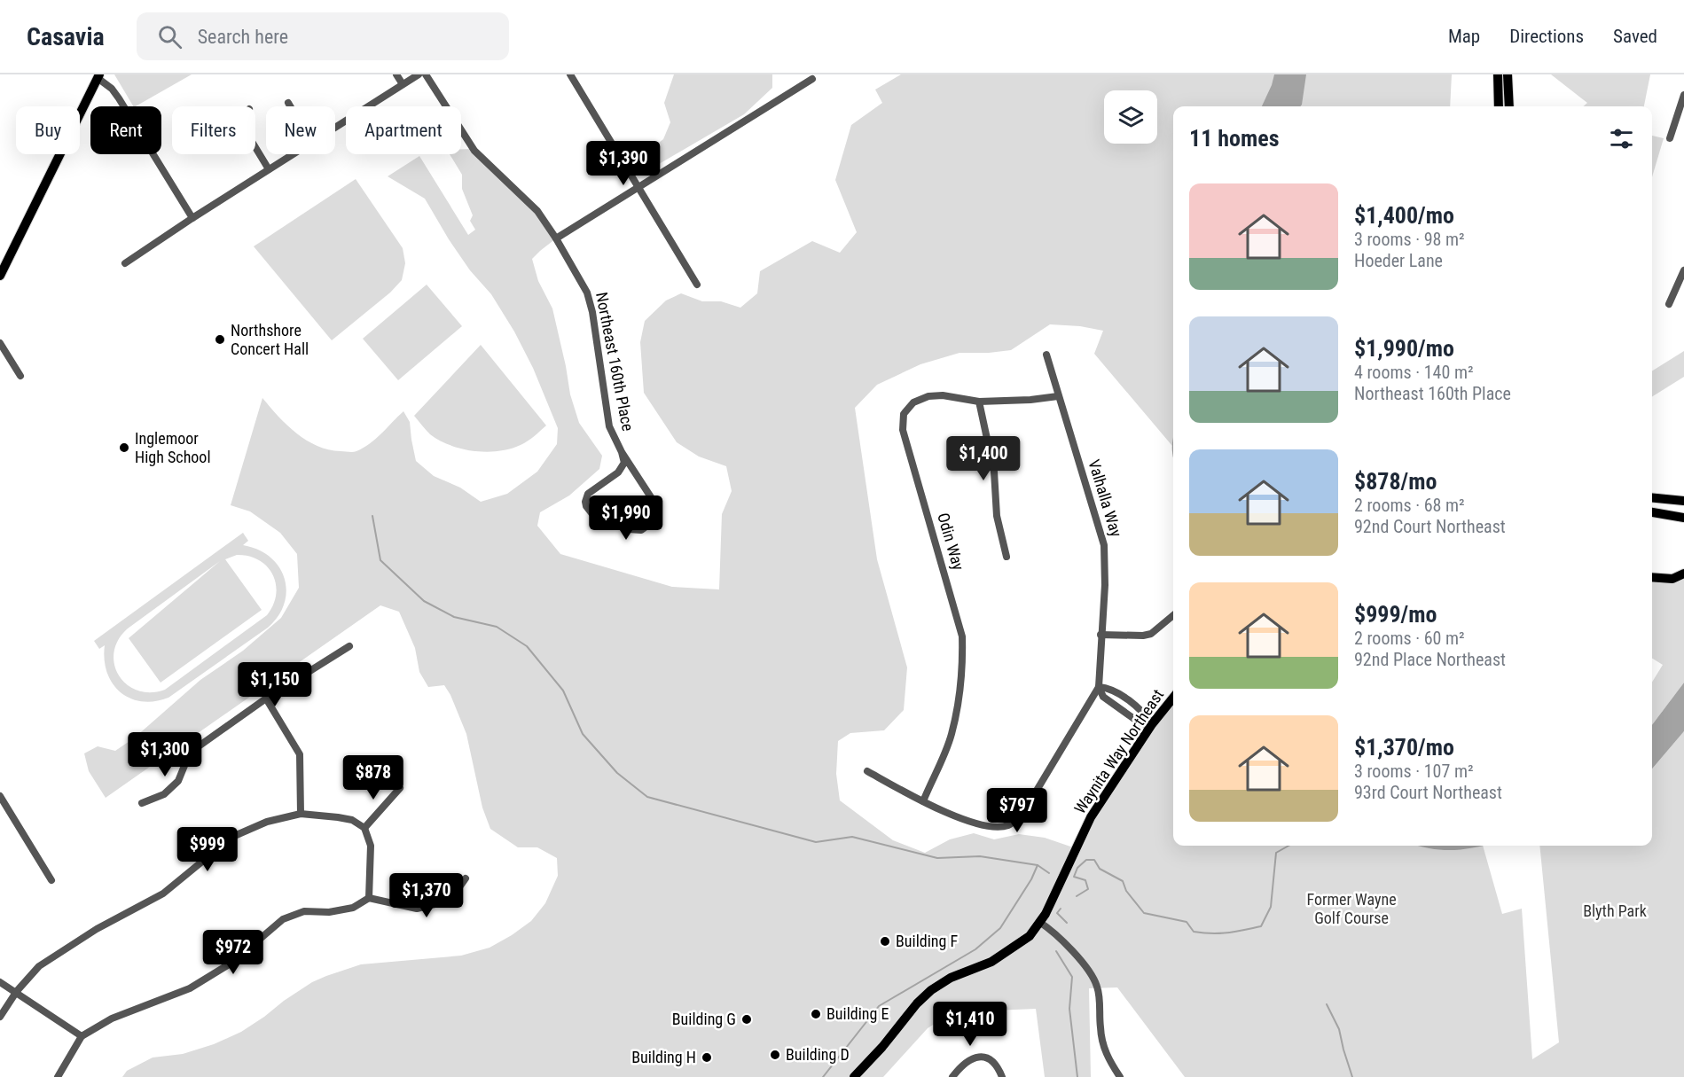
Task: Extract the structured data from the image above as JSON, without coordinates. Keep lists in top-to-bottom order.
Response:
{
  "streets": {
    "main road": ["Waynita Way Northeast"],
    "street": ["Northeast 160th Place", "Valhalla Way", "Odin Way"]
  },
  "crossings": [
    ["Valhalla Way", "Odin Way"]
  ],
  "parks": ["Former Wayne Golf Course", "Blyth Park"],
  "places": [
    "Northshore Concert Hall",
    "Inglemoor High School",
    "Building F",
    "Building E",
    "Building G",
    "Building D",
    "Building H"
  ],
  "page": {
    "header": "Casavia",
    "search": "Search here",
    "nav": ["Map", "Directions", "Saved"],
    "chip": [
      "Buy",
      "Rent",
      "Filters",
      "New",
      "Apartment"
    ],
    "heading": "11 homes",
    "price": [
      "$1,390",
      "$1,400",
      "$1,990",
      "$1,150",
      "$1,300",
      "$878",
      "$797",
      "$999",
      "$1,370",
      "$972",
      "$1,410"
    ],
    "list": [
      {
        "name": "$1,400/mo",
        "note": "3 rooms · 98 m² · Hoeder Lane"
      },
      {
        "name": "$1,990/mo",
        "note": "4 rooms · 140 m² · Northeast 160th Place"
      },
      {
        "name": "$878/mo",
        "note": "2 rooms · 68 m² · 92nd Court Northeast"
      },
      {
        "name": "$999/mo",
        "note": "2 rooms · 60 m² · 92nd Place Northeast"
      },
      {
        "name": "$1,370/mo",
        "note": "3 rooms · 107 m² · 93rd Court Northeast"
      }
    ]
  }
}
